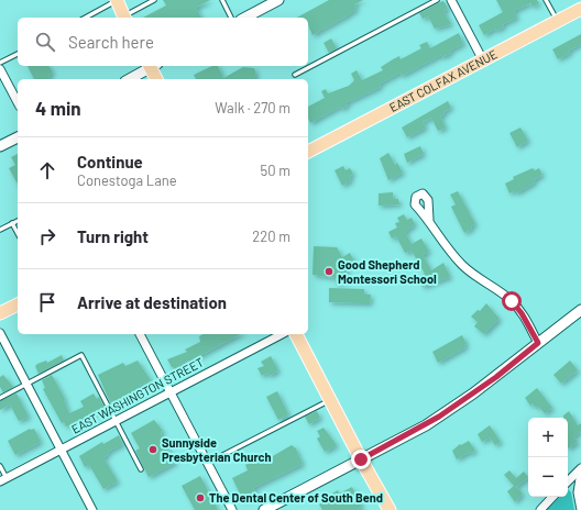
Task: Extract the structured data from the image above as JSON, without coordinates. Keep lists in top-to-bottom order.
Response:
{
  "streets": {
    "main road": ["EAST COLFAX AVENUE"],
    "street": ["EAST WASHINGTON STREET"]
  },
  "places": ["Good Shepherd Montessori School", "Sunnyside Presbyterian Church", "The Dental Center of South Bend"],
  "page": {
    "search": "Search here",
    "heading": ["4 min", "Walk · 270 m"],
    "list": [
      ["Continue", "Conestoga Lane", "50 m"],
      ["Turn right", "220 m"],
      "Arrive at destination"
    ],
    "map_buttons": ["+", "−"]
  }
}
